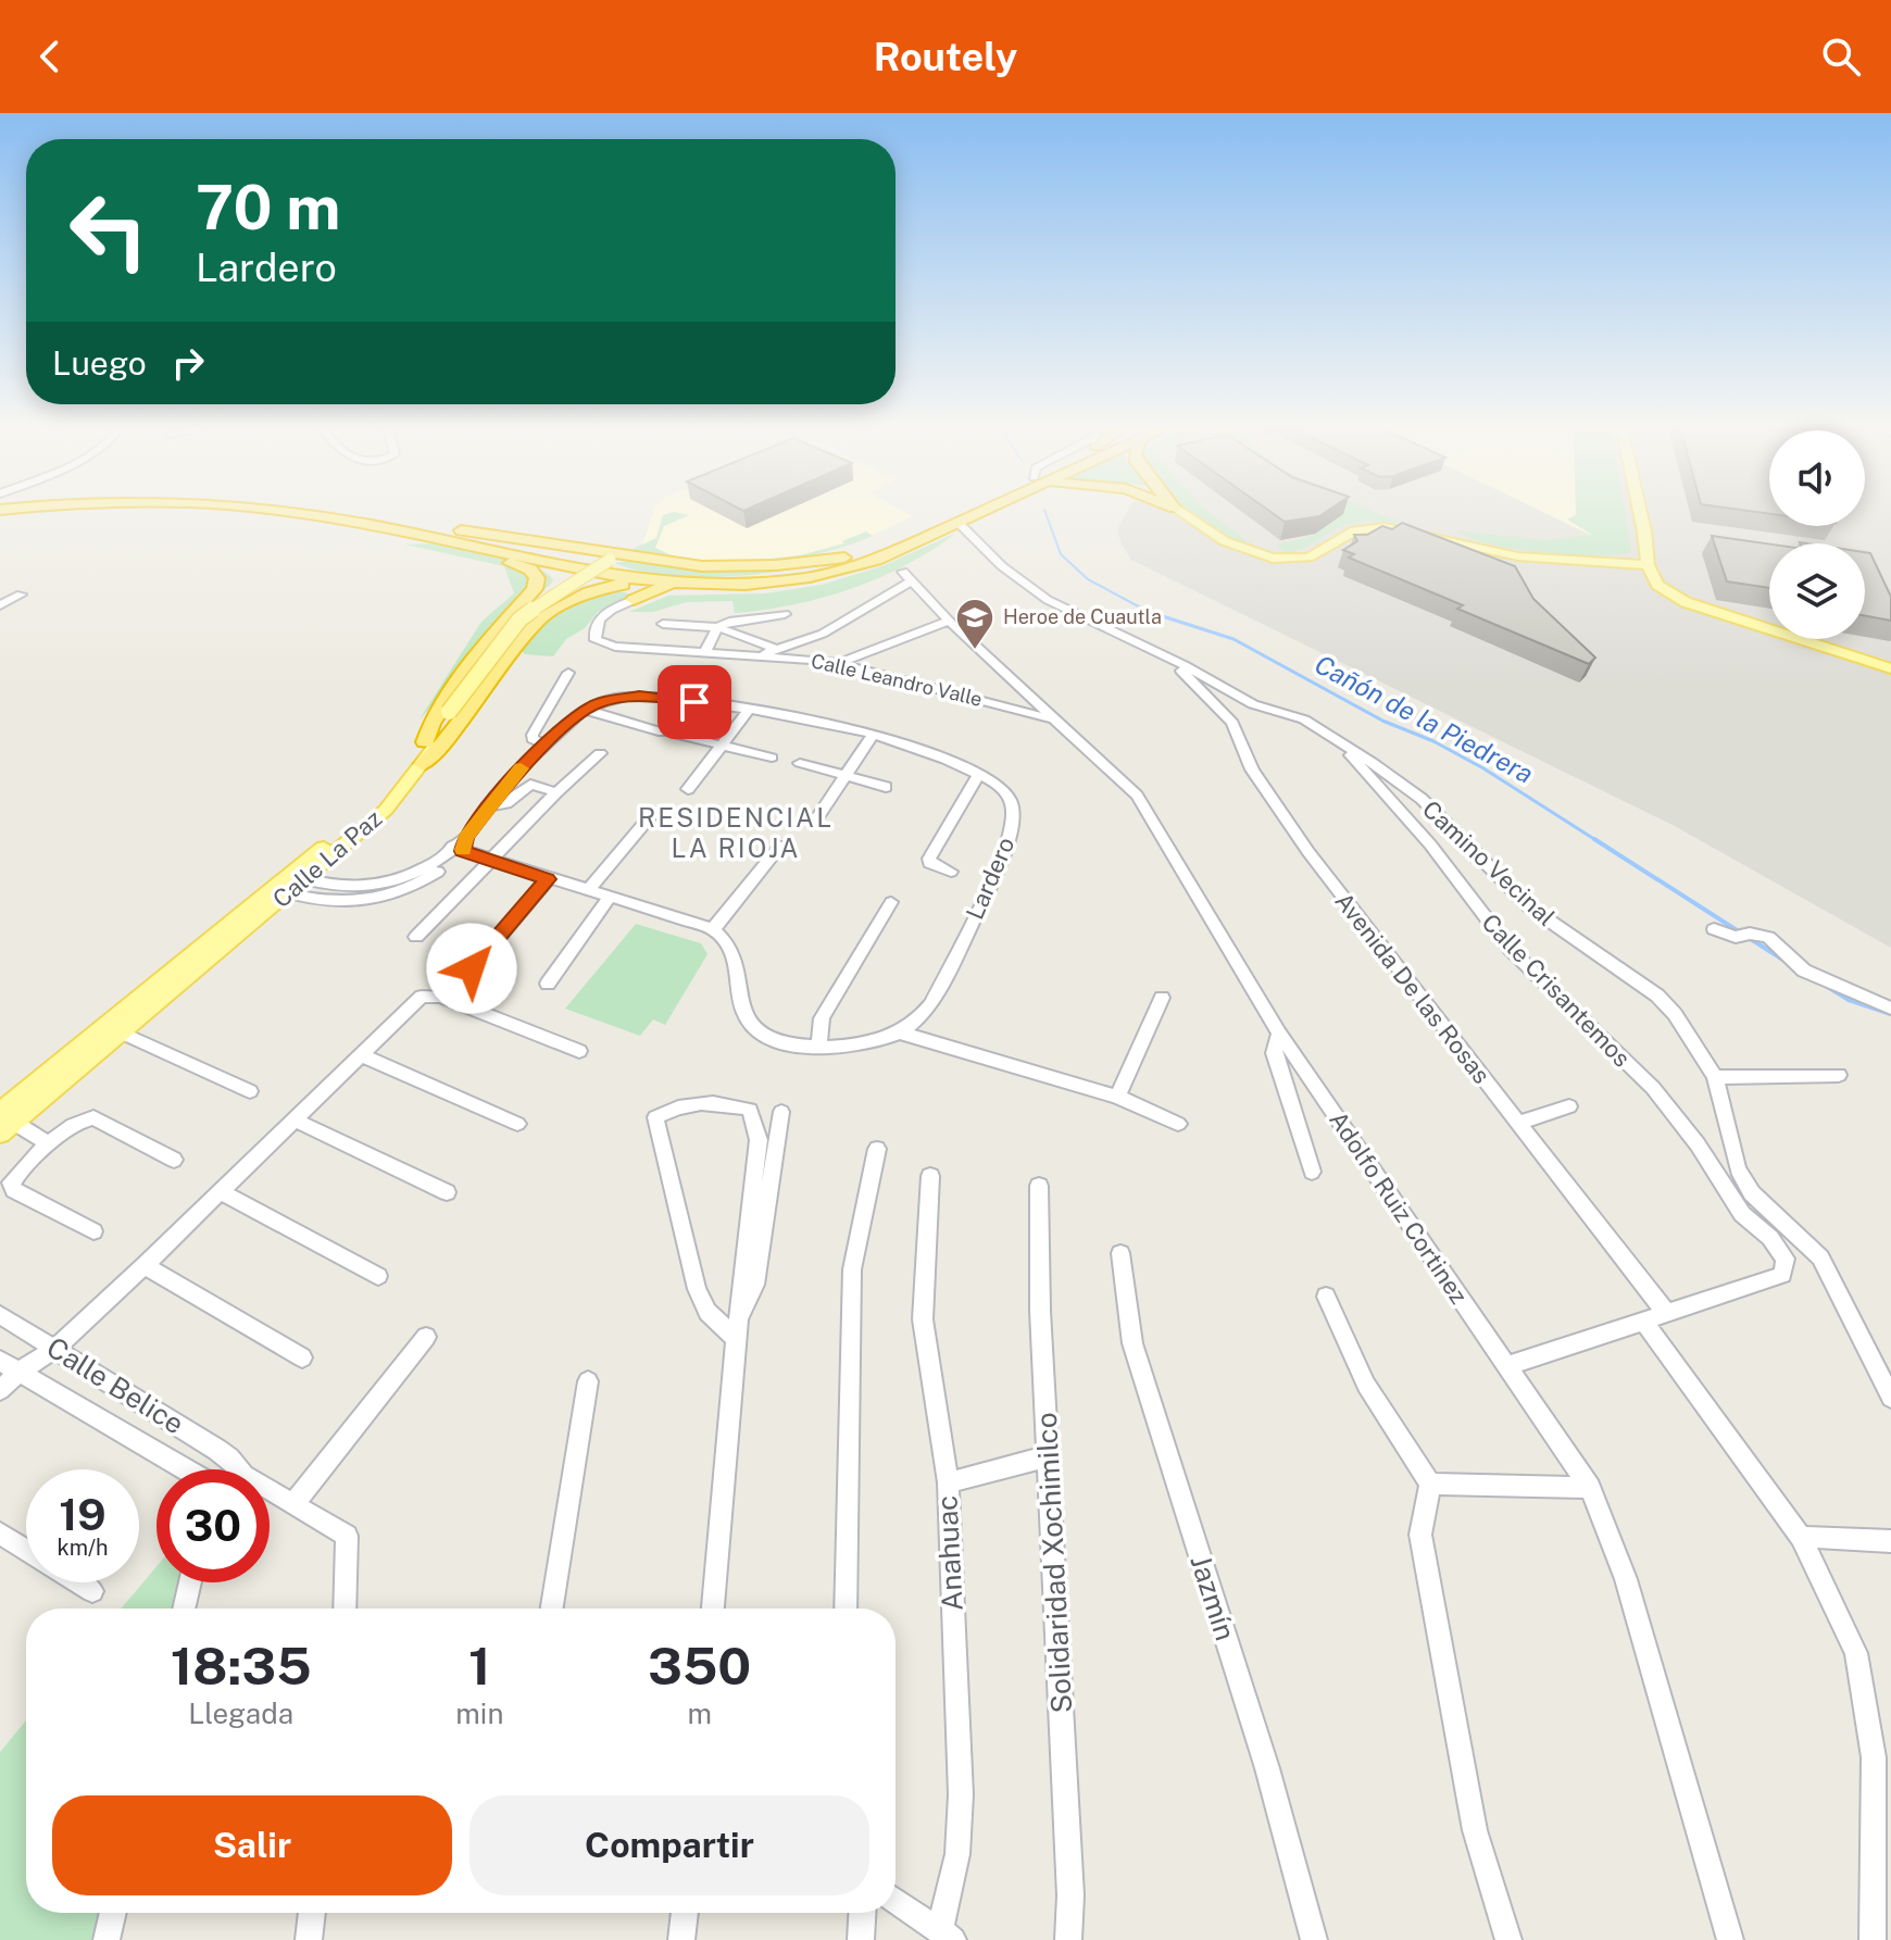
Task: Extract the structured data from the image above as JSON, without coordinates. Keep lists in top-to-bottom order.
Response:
{
  "streets": {
    "main road": ["Calle La Paz"],
    "street": [
      "Calle Leandro Valle",
      "Camino Vecinal",
      "Lardero",
      "Avenida De las Rosas",
      "Calle Crisantemos",
      "Adolfo Ruiz Cortinez",
      "Calle Belice",
      "Anahuac",
      "Solidaridad Xochimilco",
      "Jazmín"
    ]
  },
  "crossings": [
    ["Calle Leandro Valle", "Adolfo Ruiz Cortinez"],
    ["Calle La Paz", "Lardero"],
    ["Camino Vecinal", "Avenida De las Rosas"],
    ["Camino Vecinal", "Calle Crisantemos"],
    ["Avenida De las Rosas", "Calle Crisantemos"]
  ],
  "districts": ["RESIDENCIAL LA RIOJA"],
  "water": ["Cañón de la Piedrera"],
  "places": {
    "school or university": ["Heroe de Cuautla"]
  },
  "page": {
    "header": "Routely",
    "turn": ["70 m", "Lardero"],
    "then": "Luego",
    "speed": "19 km/h",
    "limit": "30",
    "eta": [
      "18:35",
      "Llegada",
      "1",
      "min",
      "350",
      "m"
    ],
    "buttons": ["Salir", "Compartir"]
  }
}
